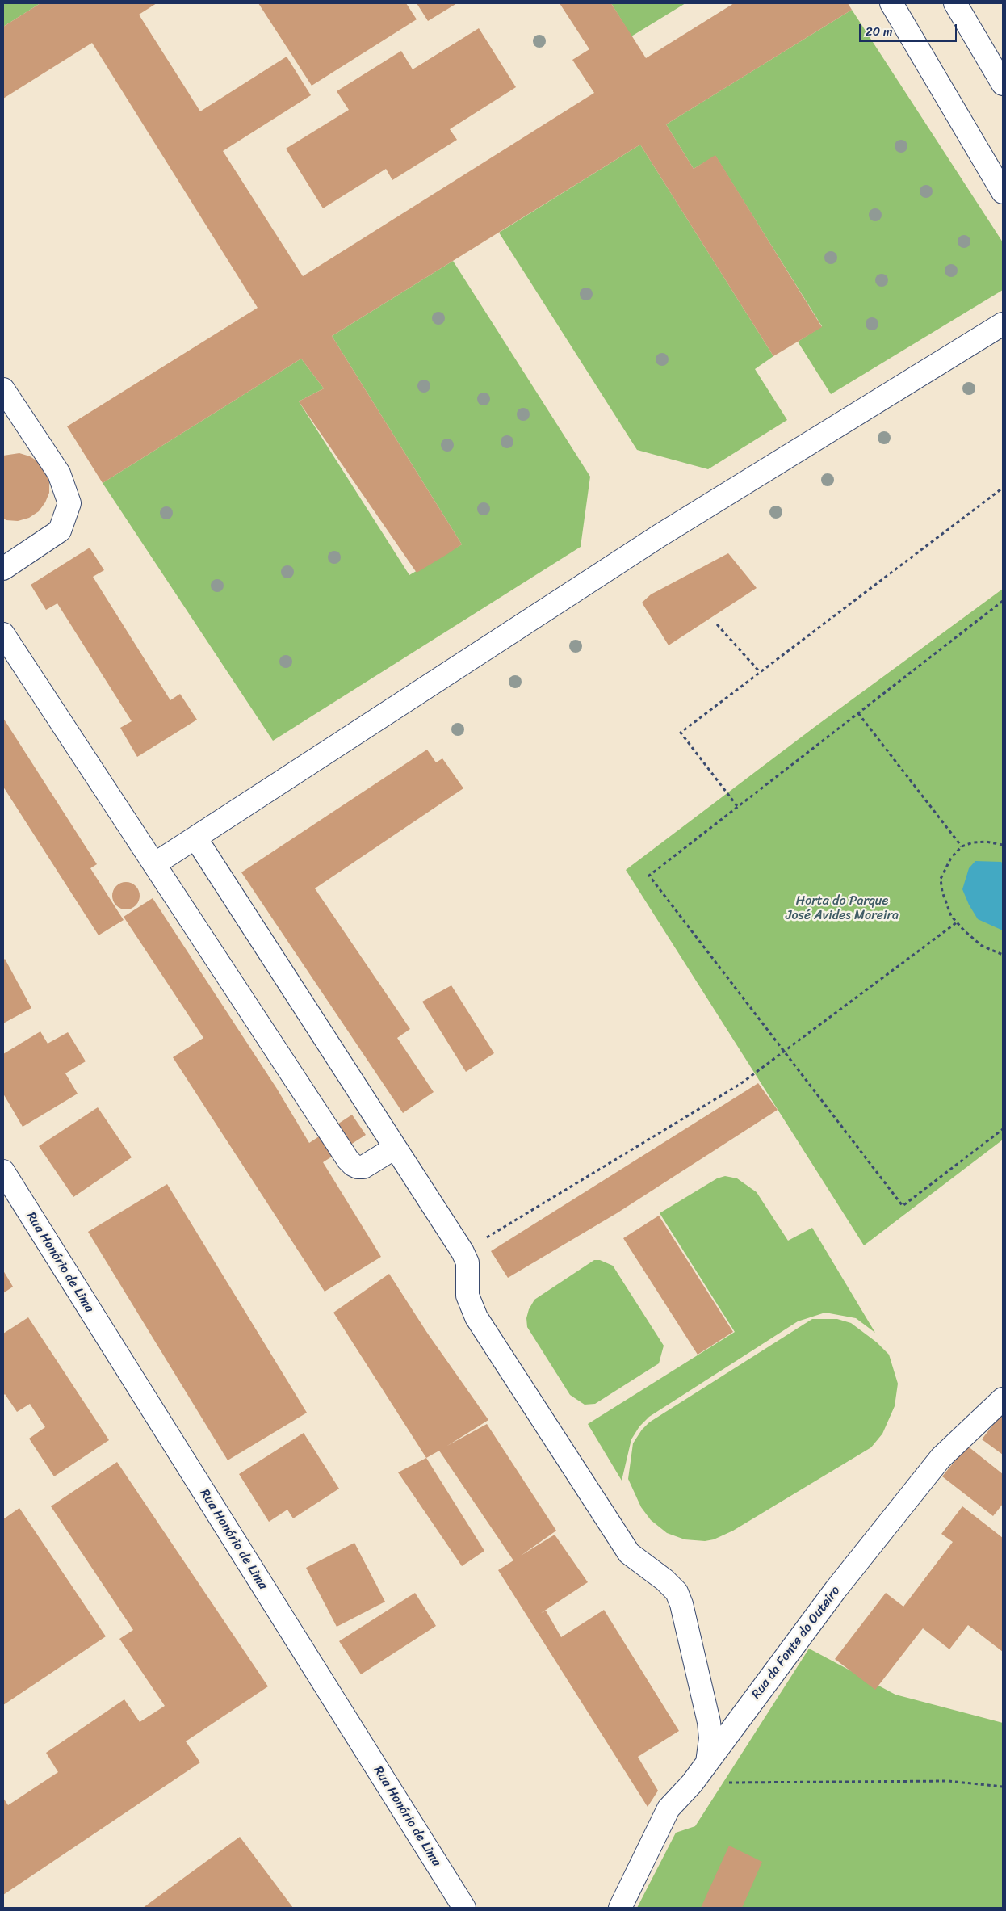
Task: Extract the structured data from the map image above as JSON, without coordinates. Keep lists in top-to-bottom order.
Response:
{
  "streets": {
    "main road": ["Rua Honório de Lima", "Rua da Fonte do Outeiro"]
  },
  "parks": ["Horta do Parque José Avides Moreira"],
  "scale_bar": "20 m"
}
